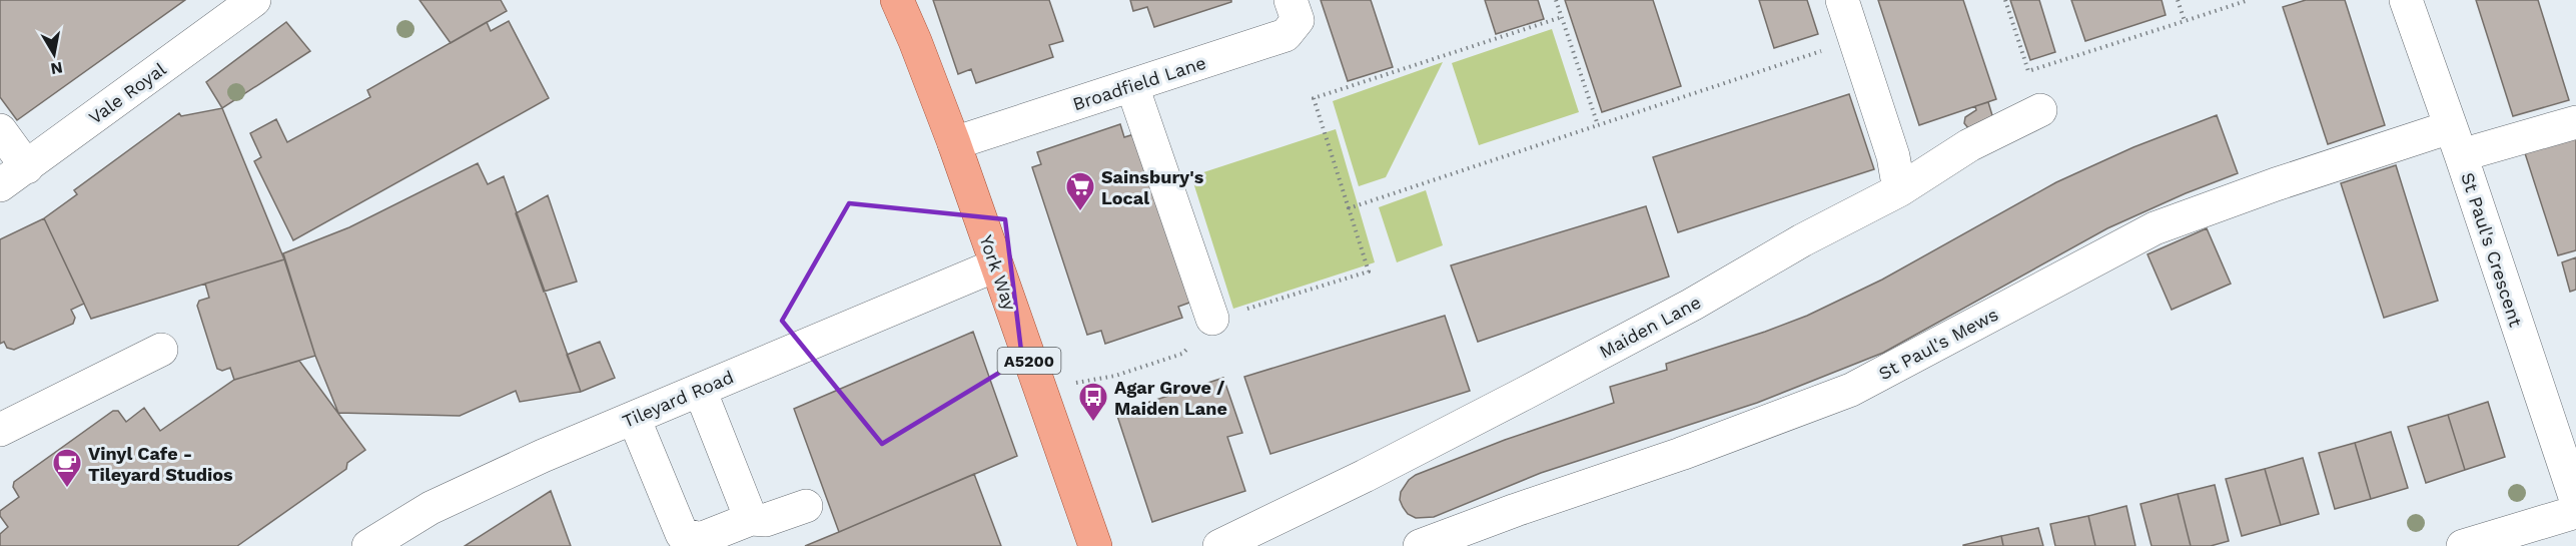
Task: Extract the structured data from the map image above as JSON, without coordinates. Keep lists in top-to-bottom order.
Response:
{
  "streets": {
    "main road": ["York Way", "A5200"],
    "street": [
      "Broadfield Lane",
      "Vale Royal",
      "St Paul's Crescent",
      "Maiden Lane",
      "St Paul's Mews",
      "Tileyard Road"
    ]
  },
  "crossings": [
    ["Broadfield Lane", "York Way"],
    ["St Paul's Crescent", "St Paul's Mews"],
    ["York Way", "Tileyard Road"]
  ],
  "places": {
    "supermarket": ["Sainsbury's Local"],
    "bus stop": ["Agar Grove / Maiden Lane"],
    "cafe": ["Vinyl Cafe - Tileyard Studios"]
  },
  "north": "bottom"
}
